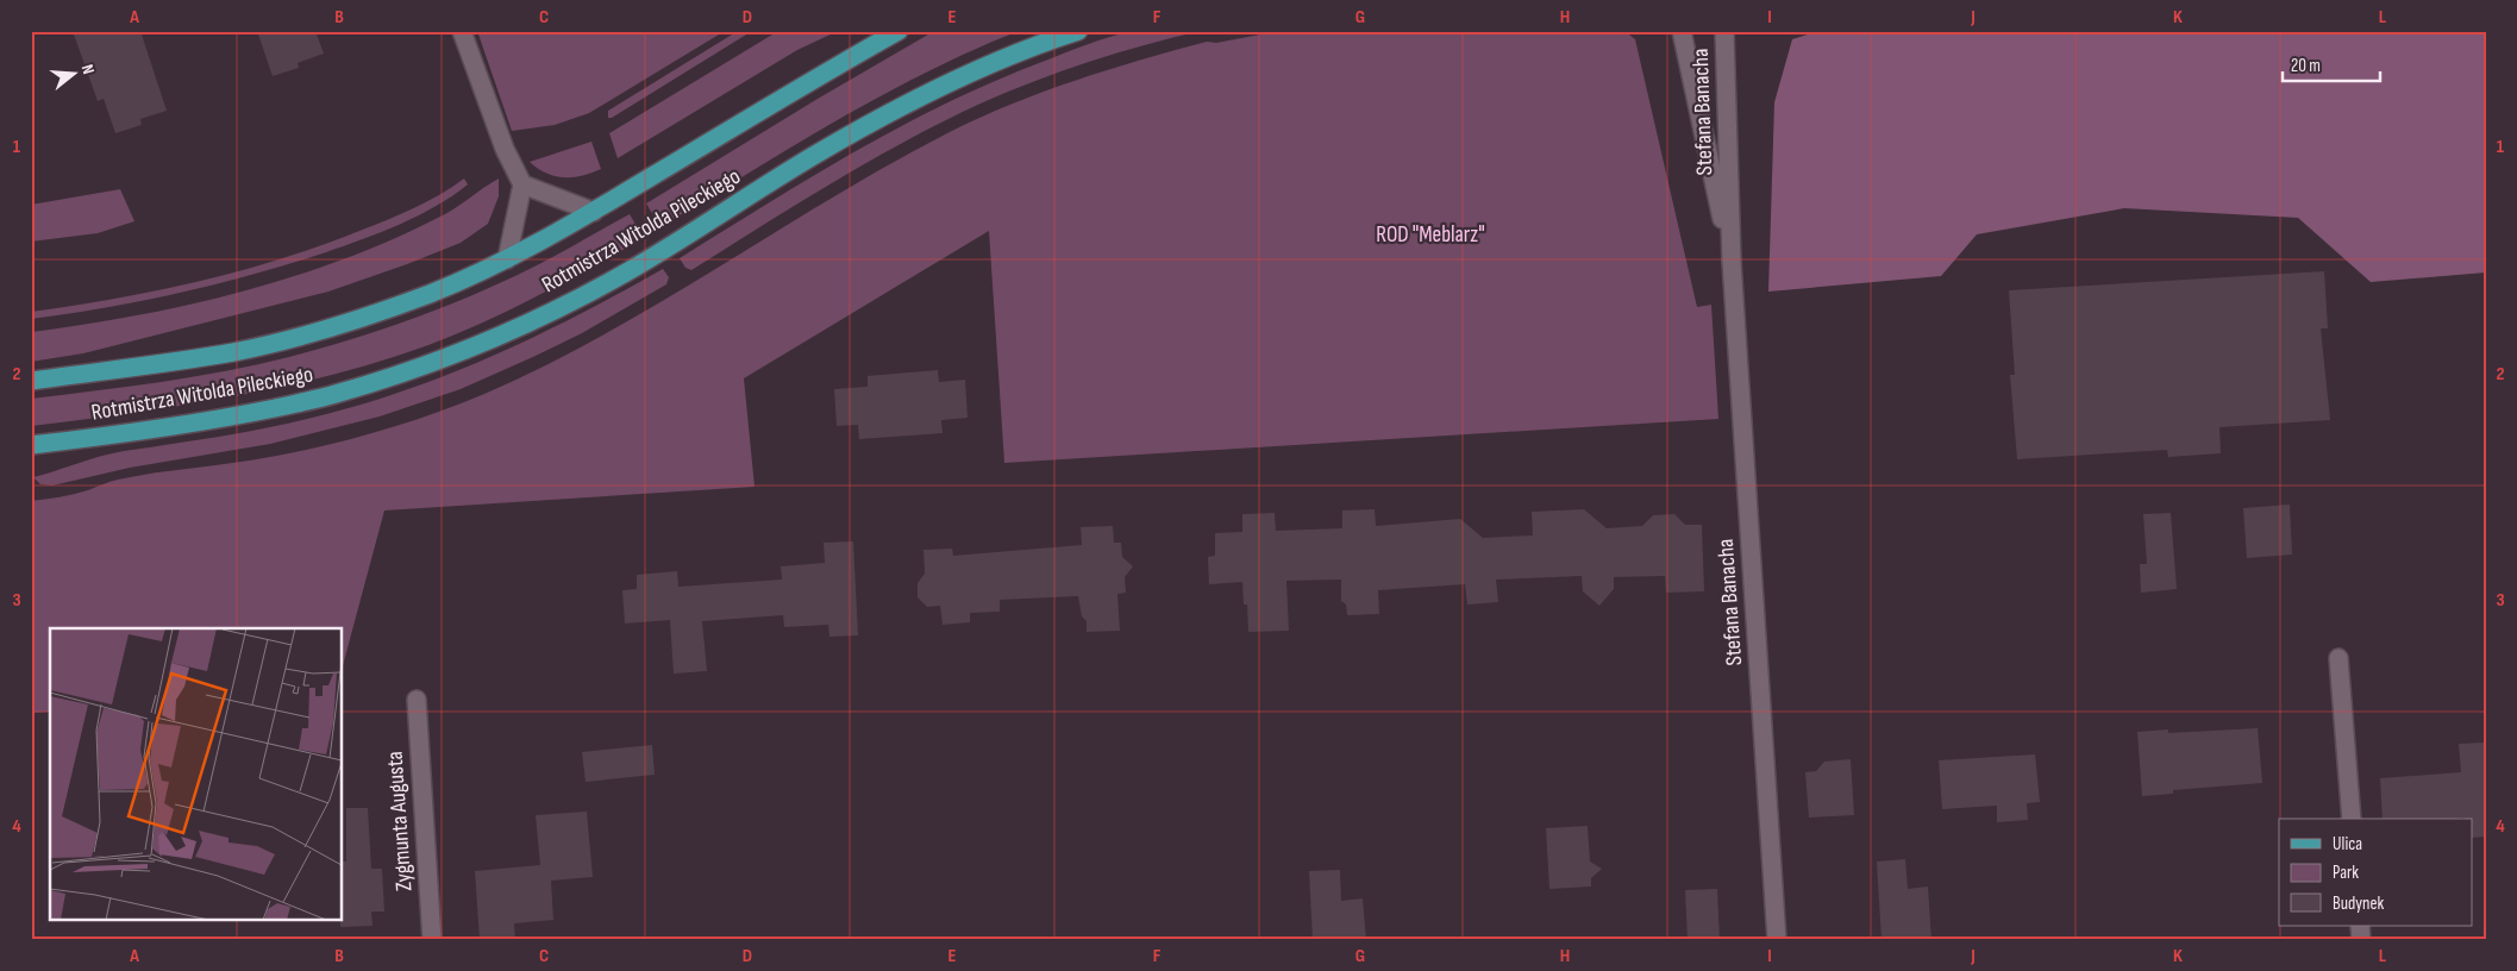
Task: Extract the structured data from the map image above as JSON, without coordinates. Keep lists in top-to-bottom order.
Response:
{
  "streets": {
    "main road": ["Rotmistrza Witolda Pileckiego"],
    "street": ["Stefana Banacha", "Zygmunta Augusta"]
  },
  "parks": ["ROD \"Meblarz\""],
  "legend": ["Ulica", "Park", "Budynek"],
  "scale_bar": "20 m",
  "north": "right",
  "grid": {
    "columns": [
      "A",
      "B",
      "C",
      "D",
      "E",
      "F",
      "G",
      "H",
      "I",
      "J",
      "K",
      "L"
    ],
    "rows": [
      "1",
      "2",
      "3",
      "4"
    ]
  }
}
